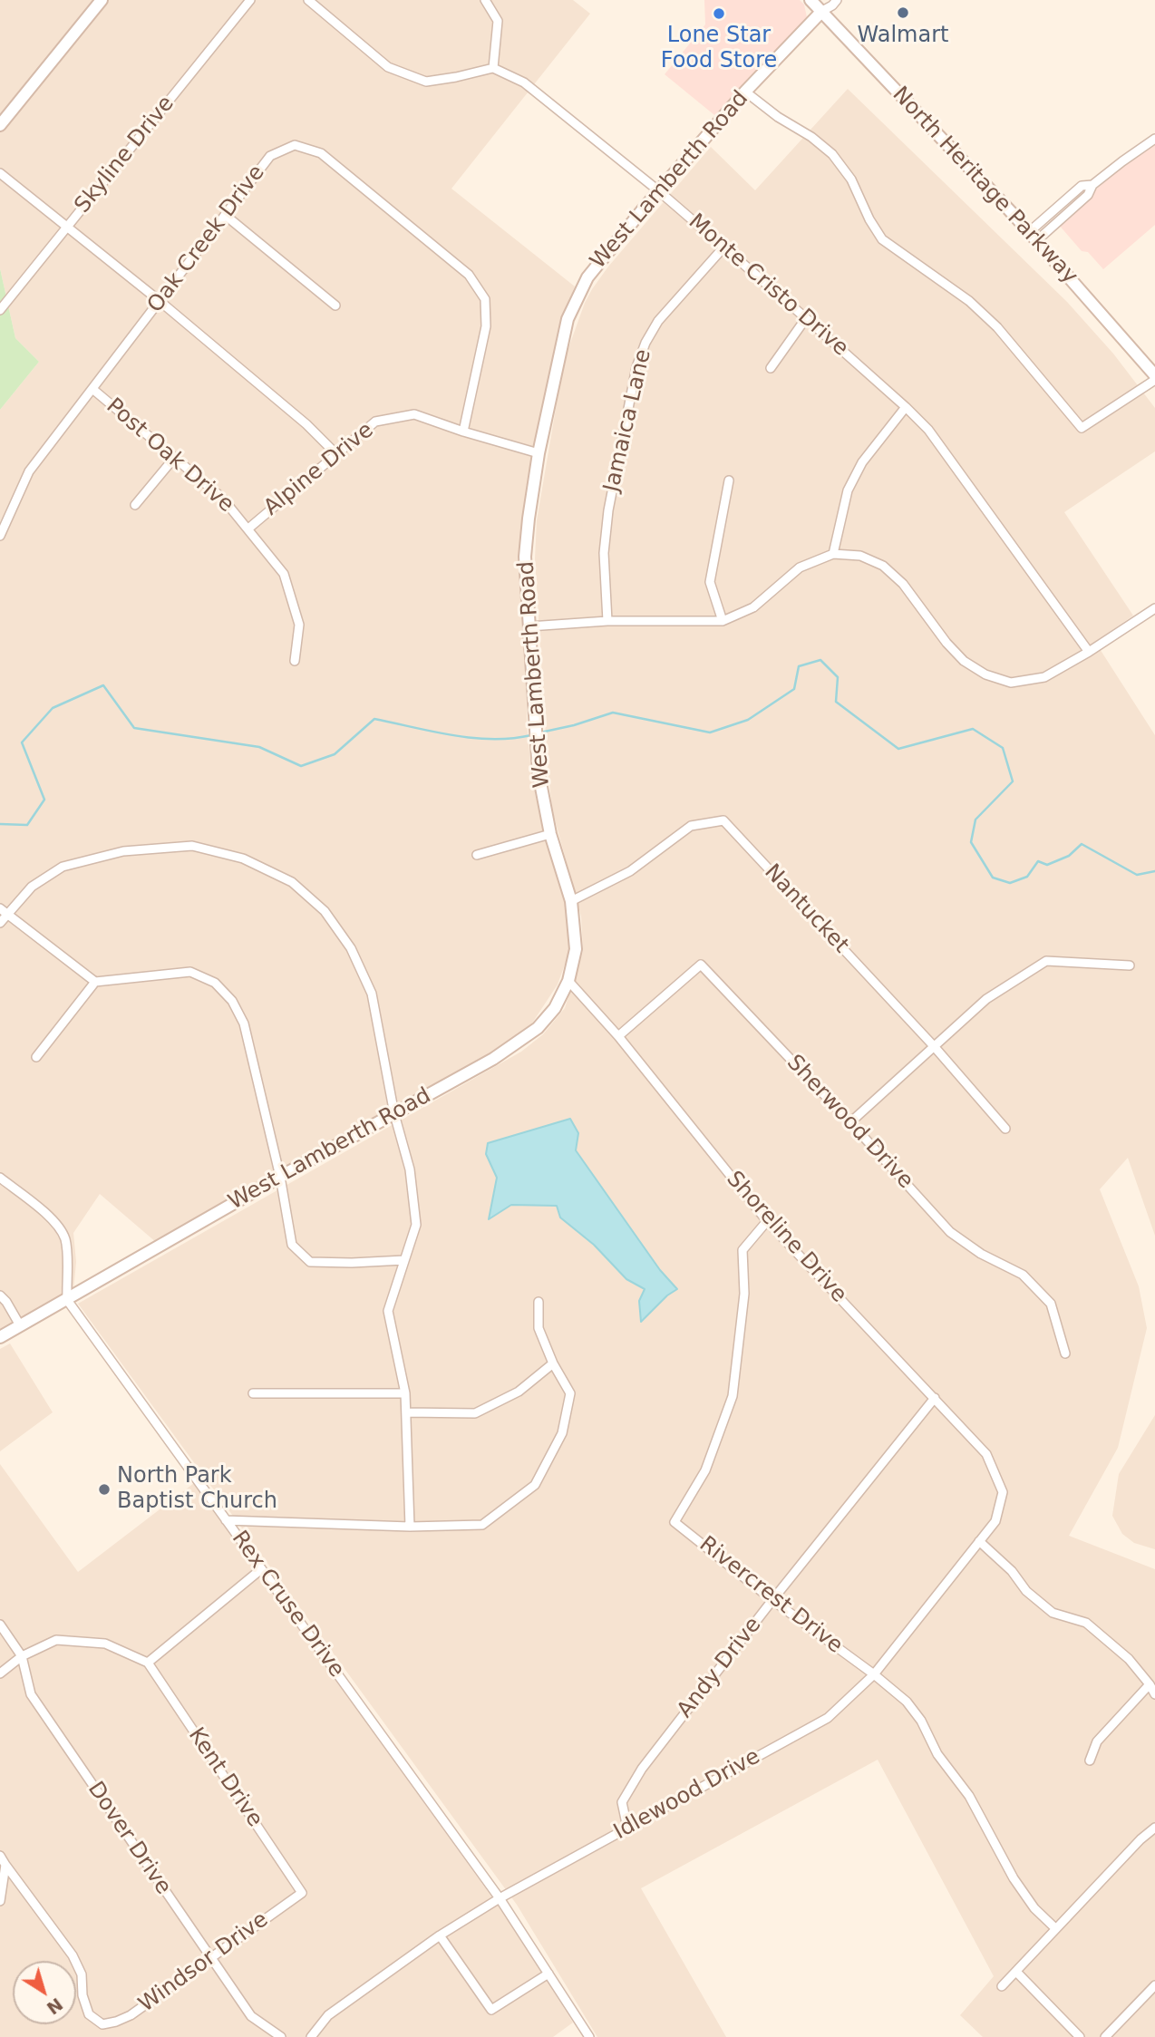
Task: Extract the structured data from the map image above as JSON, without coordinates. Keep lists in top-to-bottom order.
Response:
{
  "streets": {
    "street": [
      "Skyline Drive",
      "West Lamberth Road",
      "North Heritage Parkway",
      "Oak Creek Drive",
      "Monte Cristo Drive",
      "Jamaica Lane",
      "Post Oak Drive",
      "Alpine Drive",
      "Nantucket",
      "Sherwood Drive",
      "Shoreline Drive",
      "Rivercrest Drive",
      "Rex Cruse Drive",
      "Andy Drive",
      "Kent Drive",
      "Idlewood Drive",
      "Dover Drive",
      "Windsor Drive"
    ]
  },
  "crossings": [
    ["West Lamberth Road", "North Heritage Parkway"],
    ["West Lamberth Road", "Monte Cristo Drive"],
    ["West Lamberth Road", "Alpine Drive"],
    ["West Lamberth Road", "Nantucket"],
    ["West Lamberth Road", "Shoreline Drive"],
    ["West Lamberth Road", "Rex Cruse Drive"],
    ["Oak Creek Drive", "Post Oak Drive"],
    ["Oak Creek Drive", "Alpine Drive"],
    ["Monte Cristo Drive", "Jamaica Lane"],
    ["Post Oak Drive", "Alpine Drive"],
    ["Sherwood Drive", "Shoreline Drive"],
    ["Shoreline Drive", "Rivercrest Drive"],
    ["Shoreline Drive", "Andy Drive"],
    ["Shoreline Drive", "Idlewood Drive"],
    ["Rivercrest Drive", "Andy Drive"],
    ["Rivercrest Drive", "Idlewood Drive"],
    ["Rex Cruse Drive", "Idlewood Drive"],
    ["Andy Drive", "Idlewood Drive"],
    ["Kent Drive", "Windsor Drive"],
    ["Dover Drive", "Windsor Drive"]
  ],
  "places": ["Walmart", "Lone Star Food Store", "North Park Baptist Church"],
  "north": "bottom right"
}
